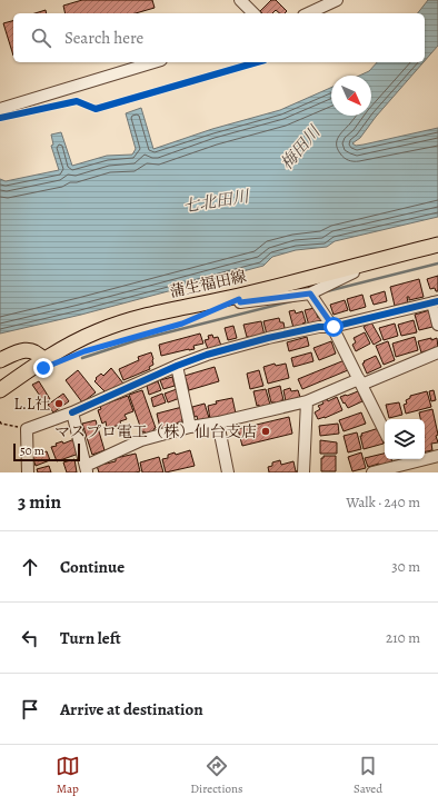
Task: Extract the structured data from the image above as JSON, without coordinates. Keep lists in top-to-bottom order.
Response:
{
  "streets": {
    "main road": ["蒲生福田線"]
  },
  "water": ["梅田川", "七北田川"],
  "places": ["L.L社", "マスプロ電工（株）仙台支店"],
  "scale_bar": "50 m",
  "north": "bottom right",
  "page": {
    "search": "Search here",
    "scale": "50 m",
    "heading": ["3 min", "Walk · 240 m"],
    "list": [
      ["Continue", "30 m"],
      ["Turn left", "210 m"],
      "Arrive at destination"
    ],
    "nav": ["Map", "Directions", "Saved"]
  }
}
